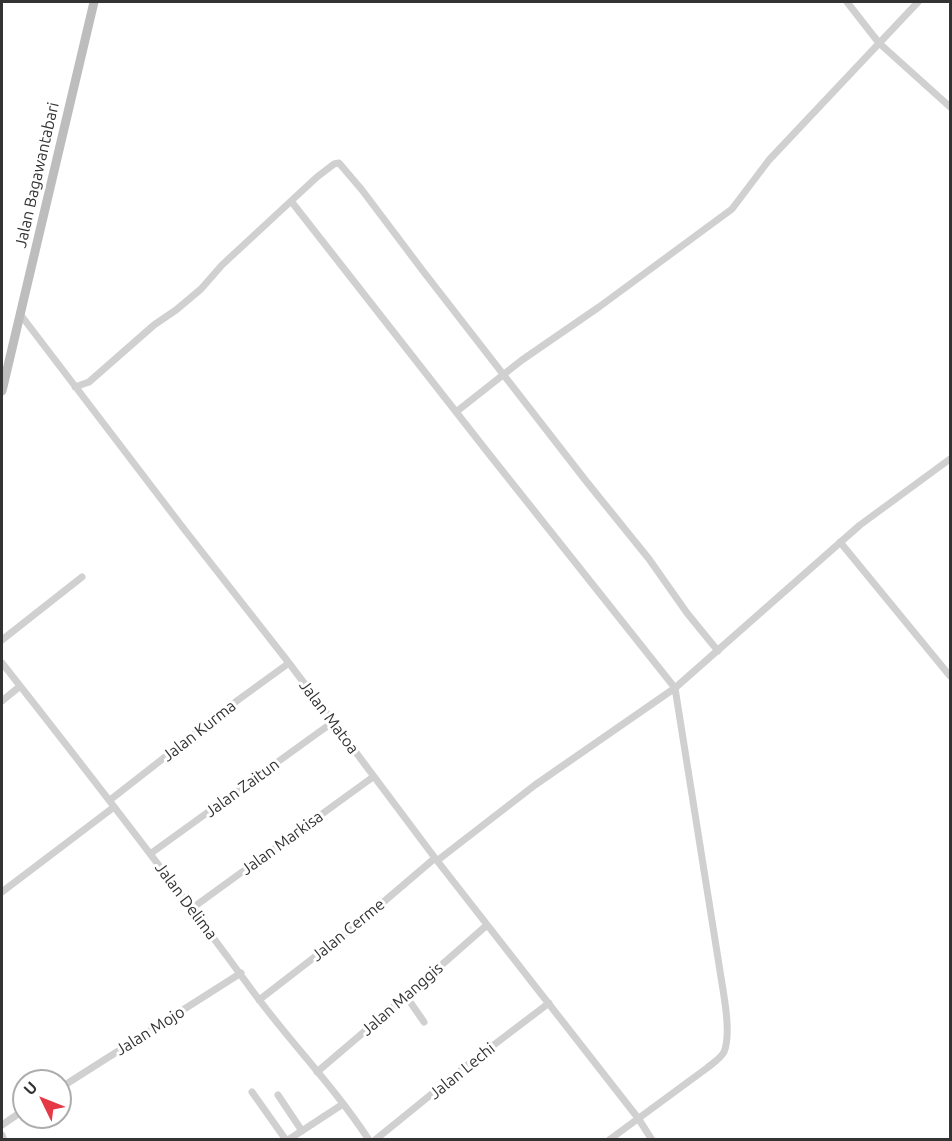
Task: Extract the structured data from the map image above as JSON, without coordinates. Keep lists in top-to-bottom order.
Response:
{
  "streets": {
    "street": [
      "Jalan Bagawantabari",
      "Jalan Matoa",
      "Jalan Kurma",
      "Jalan Zaitun",
      "Jalan Markisa",
      "Jalan Delima",
      "Jalan Cerme",
      "Jalan Manggis",
      "Jalan Mojo",
      "Jalan Lechi"
    ]
  },
  "crossings": [
    ["Jalan Bagawantabari", "Jalan Matoa"],
    ["Jalan Matoa", "Jalan Kurma"],
    ["Jalan Matoa", "Jalan Zaitun"],
    ["Jalan Matoa", "Jalan Markisa"],
    ["Jalan Matoa", "Jalan Cerme"],
    ["Jalan Matoa", "Jalan Manggis"],
    ["Jalan Matoa", "Jalan Lechi"],
    ["Jalan Kurma", "Jalan Delima"],
    ["Jalan Zaitun", "Jalan Delima"],
    ["Jalan Markisa", "Jalan Delima"],
    ["Jalan Delima", "Jalan Cerme"],
    ["Jalan Delima", "Jalan Manggis"],
    ["Jalan Delima", "Jalan Mojo"]
  ],
  "north": "top left"
}
